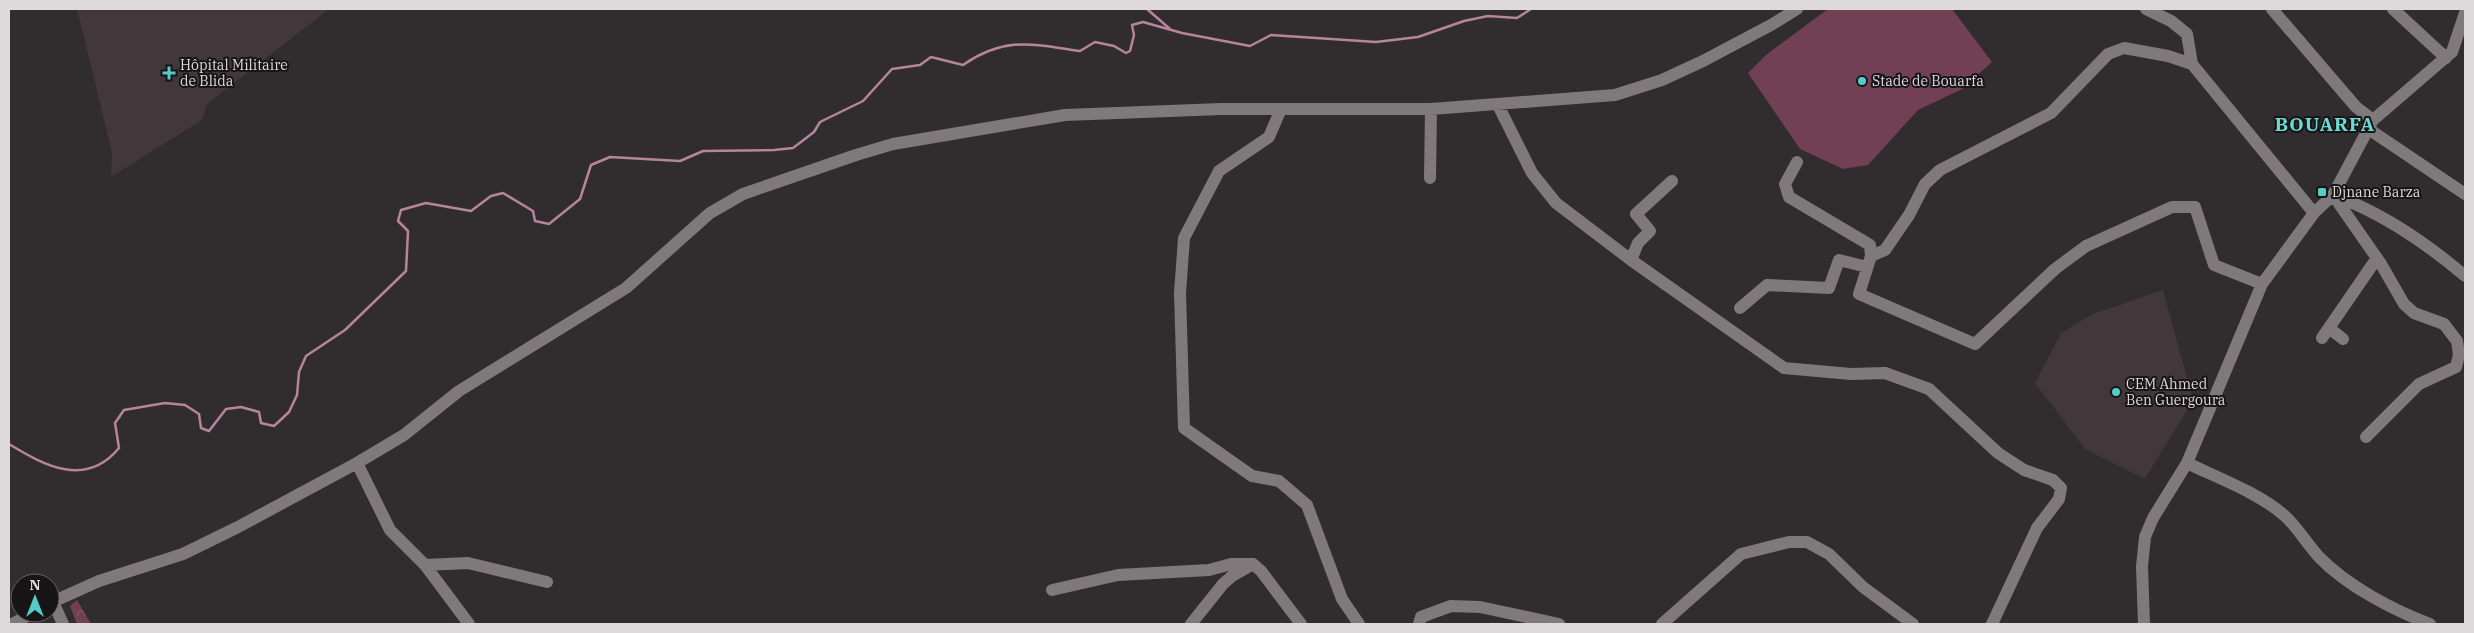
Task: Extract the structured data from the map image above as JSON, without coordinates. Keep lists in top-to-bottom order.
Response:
{
  "districts": ["BOUARFA"],
  "places": {
    "health": ["Hôpital Militaire de Blida"],
    "other": ["Stade de Bouarfa", "CEM Ahmed Ben Guergoura"],
    "transit": ["Djnane Barza"]
  },
  "north": "top"
}
